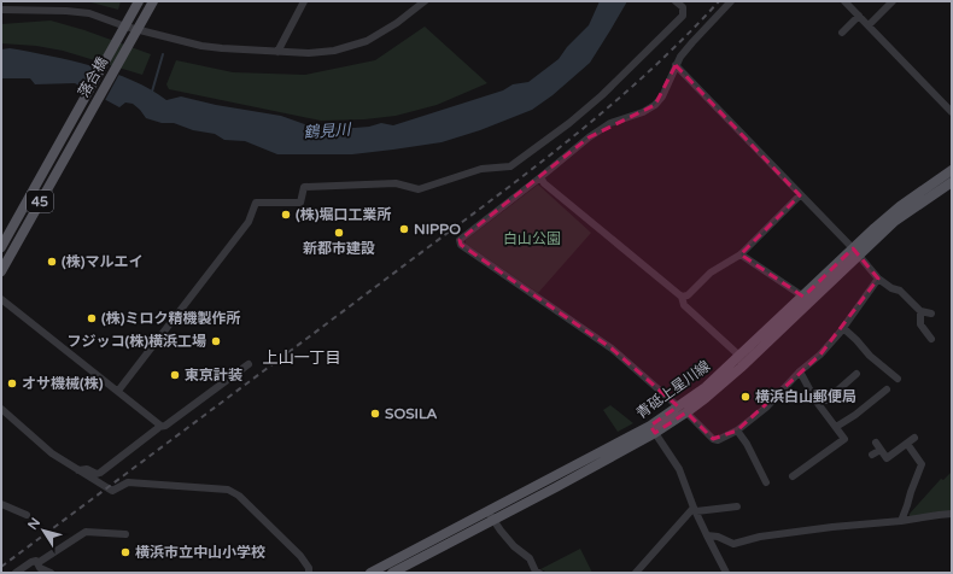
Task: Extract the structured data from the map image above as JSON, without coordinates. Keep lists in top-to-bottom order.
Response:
{
  "streets": {
    "main road": ["落合橋", "45", "青砥上星川線"]
  },
  "crossings": [
    ["落合橋", "45"]
  ],
  "districts": ["上山一丁目"],
  "water": ["鶴見川"],
  "parks": ["白山公園"],
  "places": [
    "(株)堀口工業所",
    "NIPPO",
    "新都市建設",
    "(株)マルエイ",
    "(株)ミロク精機製作所",
    "フジッコ(株)横浜工場",
    "東京計装",
    "オサ機械(株)",
    "横浜白山郵便局",
    "SOSILA",
    "横浜市立中山小学校"
  ],
  "north": "top left"
}
